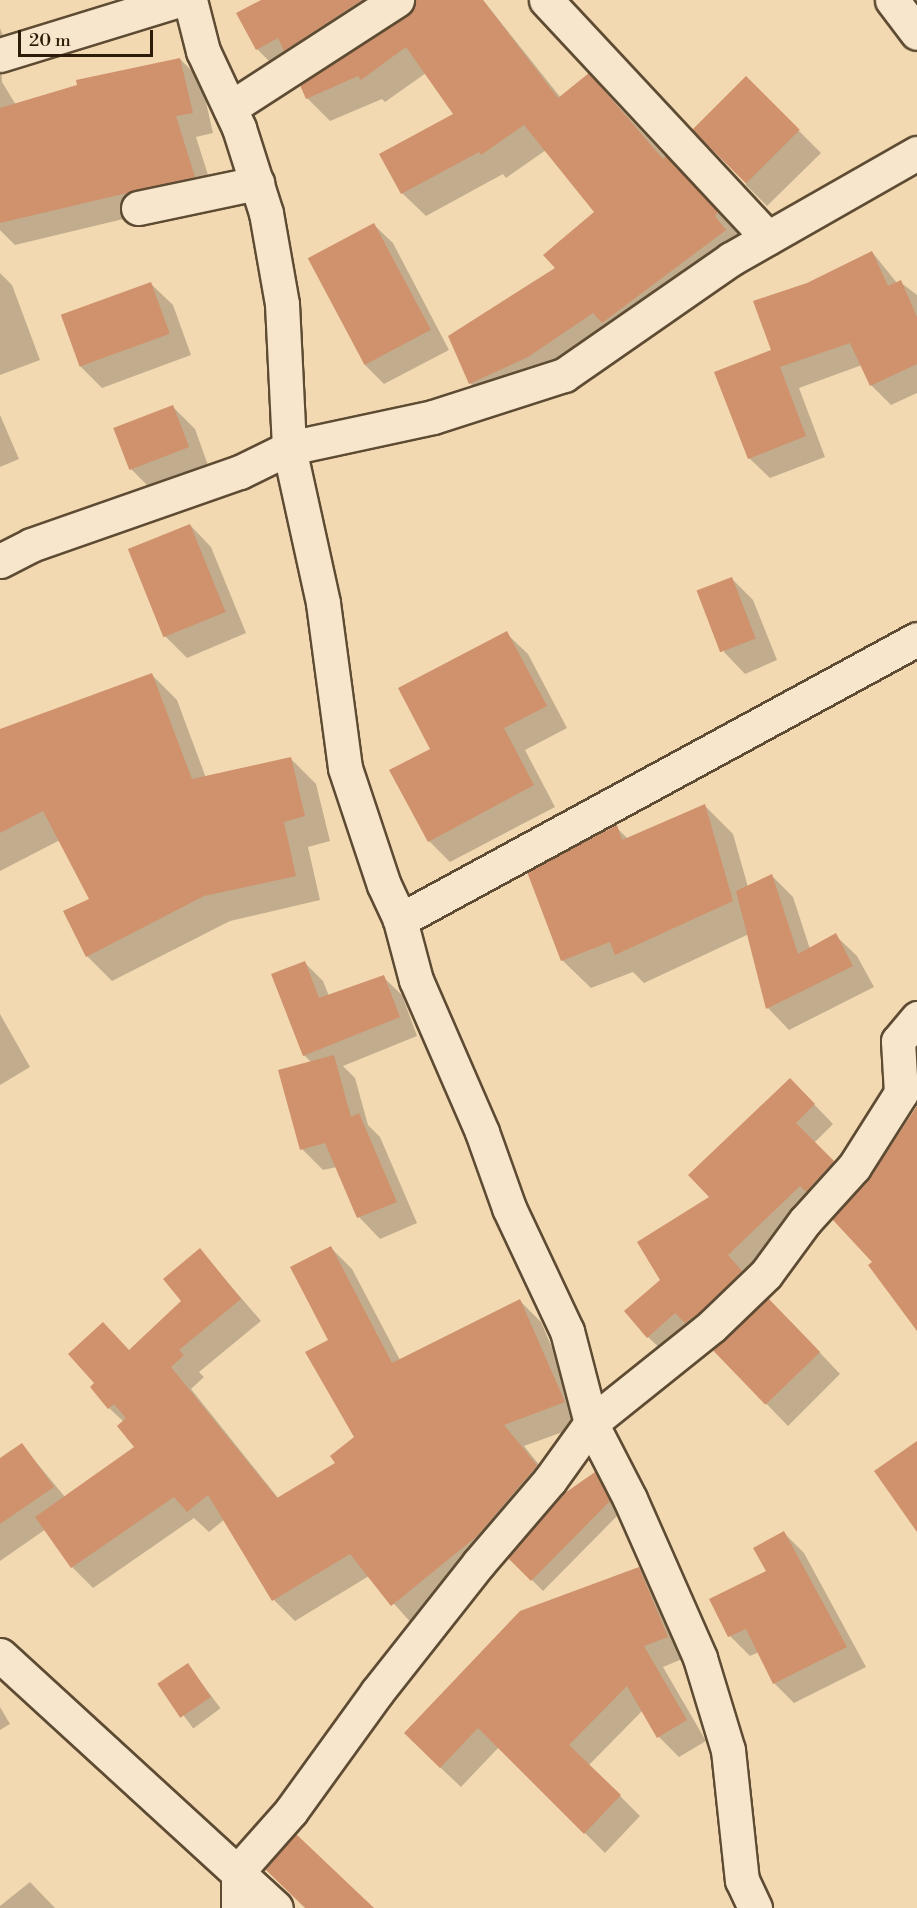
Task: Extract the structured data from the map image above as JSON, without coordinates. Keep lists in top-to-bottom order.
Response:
{
  "scale_bar": "20 m"
}
